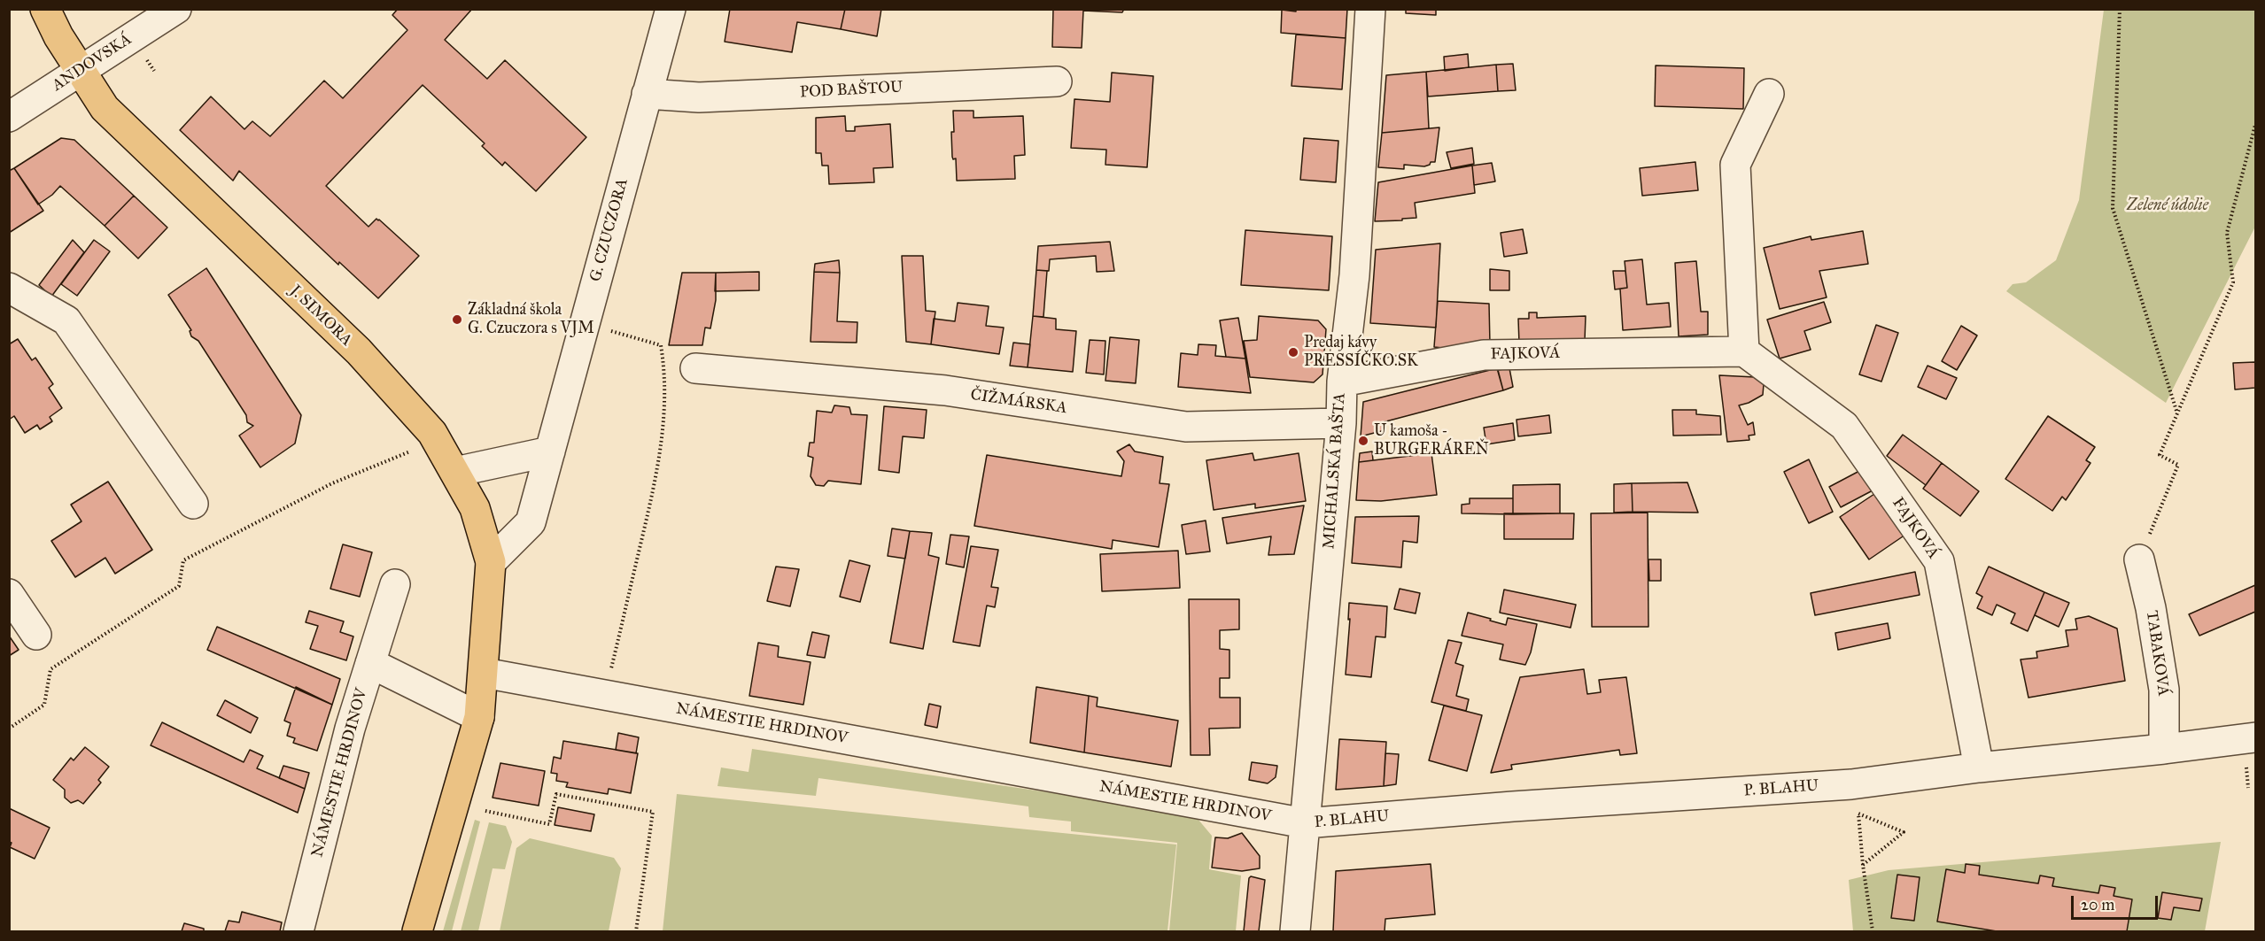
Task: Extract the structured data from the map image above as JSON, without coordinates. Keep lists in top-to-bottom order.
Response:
{
  "streets": {
    "main road": ["J. SIMORA"],
    "street": [
      "ANDOVSKÁ",
      "POD BAŠTOU",
      "G. CZUCZORA",
      "FAJKOVÁ",
      "ČIŽMÁRSKA",
      "MICHALSKÁ BAŠTA",
      "TABAKOVÁ",
      "NÁMESTIE HRDINOV",
      "P. BLAHU"
    ]
  },
  "crossings": [
    ["ANDOVSKÁ", "J. SIMORA"],
    ["POD BAŠTOU", "G. CZUCZORA"],
    ["G. CZUCZORA", "J. SIMORA"],
    ["J. SIMORA", "NÁMESTIE HRDINOV"],
    ["FAJKOVÁ", "MICHALSKÁ BAŠTA"],
    ["FAJKOVÁ", "P. BLAHU"],
    ["ČIŽMÁRSKA", "MICHALSKÁ BAŠTA"],
    ["MICHALSKÁ BAŠTA", "NÁMESTIE HRDINOV"],
    ["MICHALSKÁ BAŠTA", "P. BLAHU"],
    ["TABAKOVÁ", "P. BLAHU"],
    ["NÁMESTIE HRDINOV", "P. BLAHU"]
  ],
  "parks": ["Zelené údolie"],
  "places": ["Základná škola G. Czuczora s VJM", "Predaj kávy PRESSÍČKO.SK", "U kamoša - BURGERÁREŇ"],
  "scale_bar": "20 m"
}
